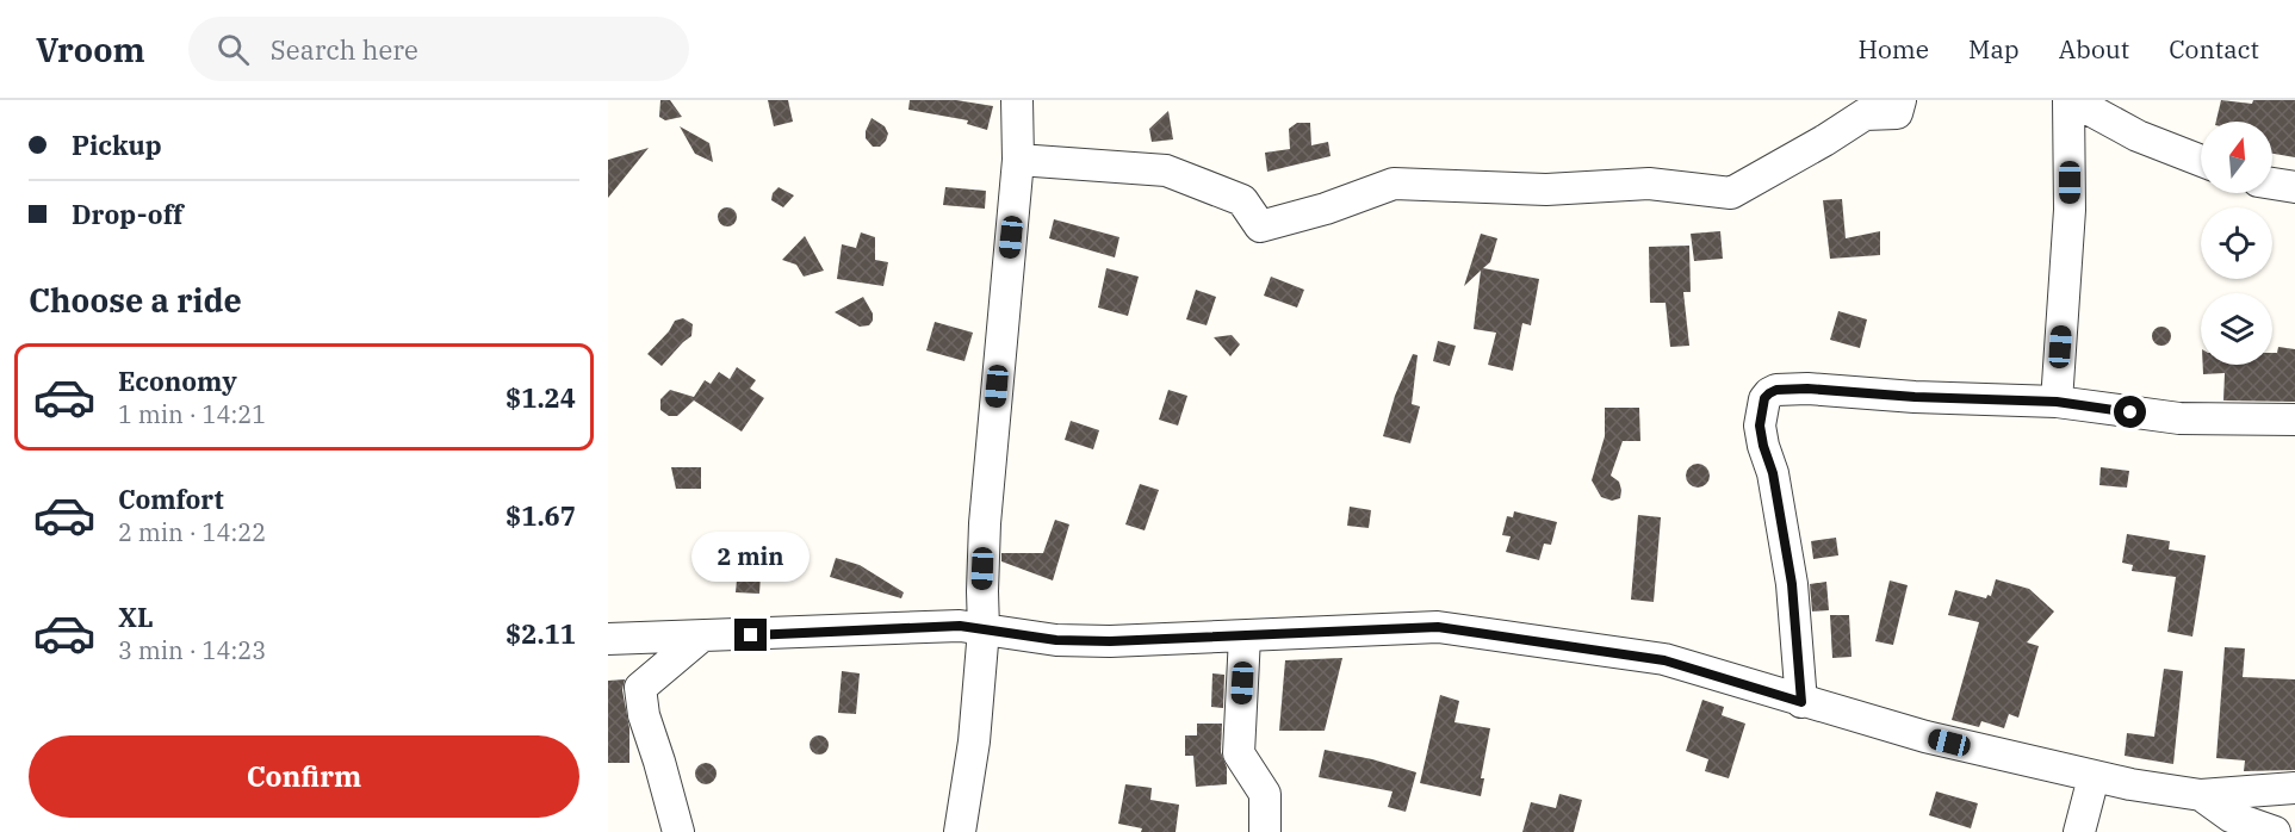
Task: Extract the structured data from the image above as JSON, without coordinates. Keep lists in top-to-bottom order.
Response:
{
  "north": "top",
  "page": {
    "header": "Vroom",
    "search": "Search here",
    "nav": [
      "Home",
      "Map",
      "About",
      "Contact"
    ],
    "banner": ["Pickup", "Drop-off"],
    "heading": "Choose a ride",
    "list": [
      {
        "name": "Economy",
        "note": "1 min · 14:21",
        "value": "$1.24"
      },
      {
        "name": "Comfort",
        "note": "2 min · 14:22",
        "value": "$1.67"
      },
      {
        "name": "XL",
        "note": "3 min · 14:23",
        "value": "$2.11"
      }
    ],
    "bubble": "2 min",
    "buttons": "Confirm"
  }
}
